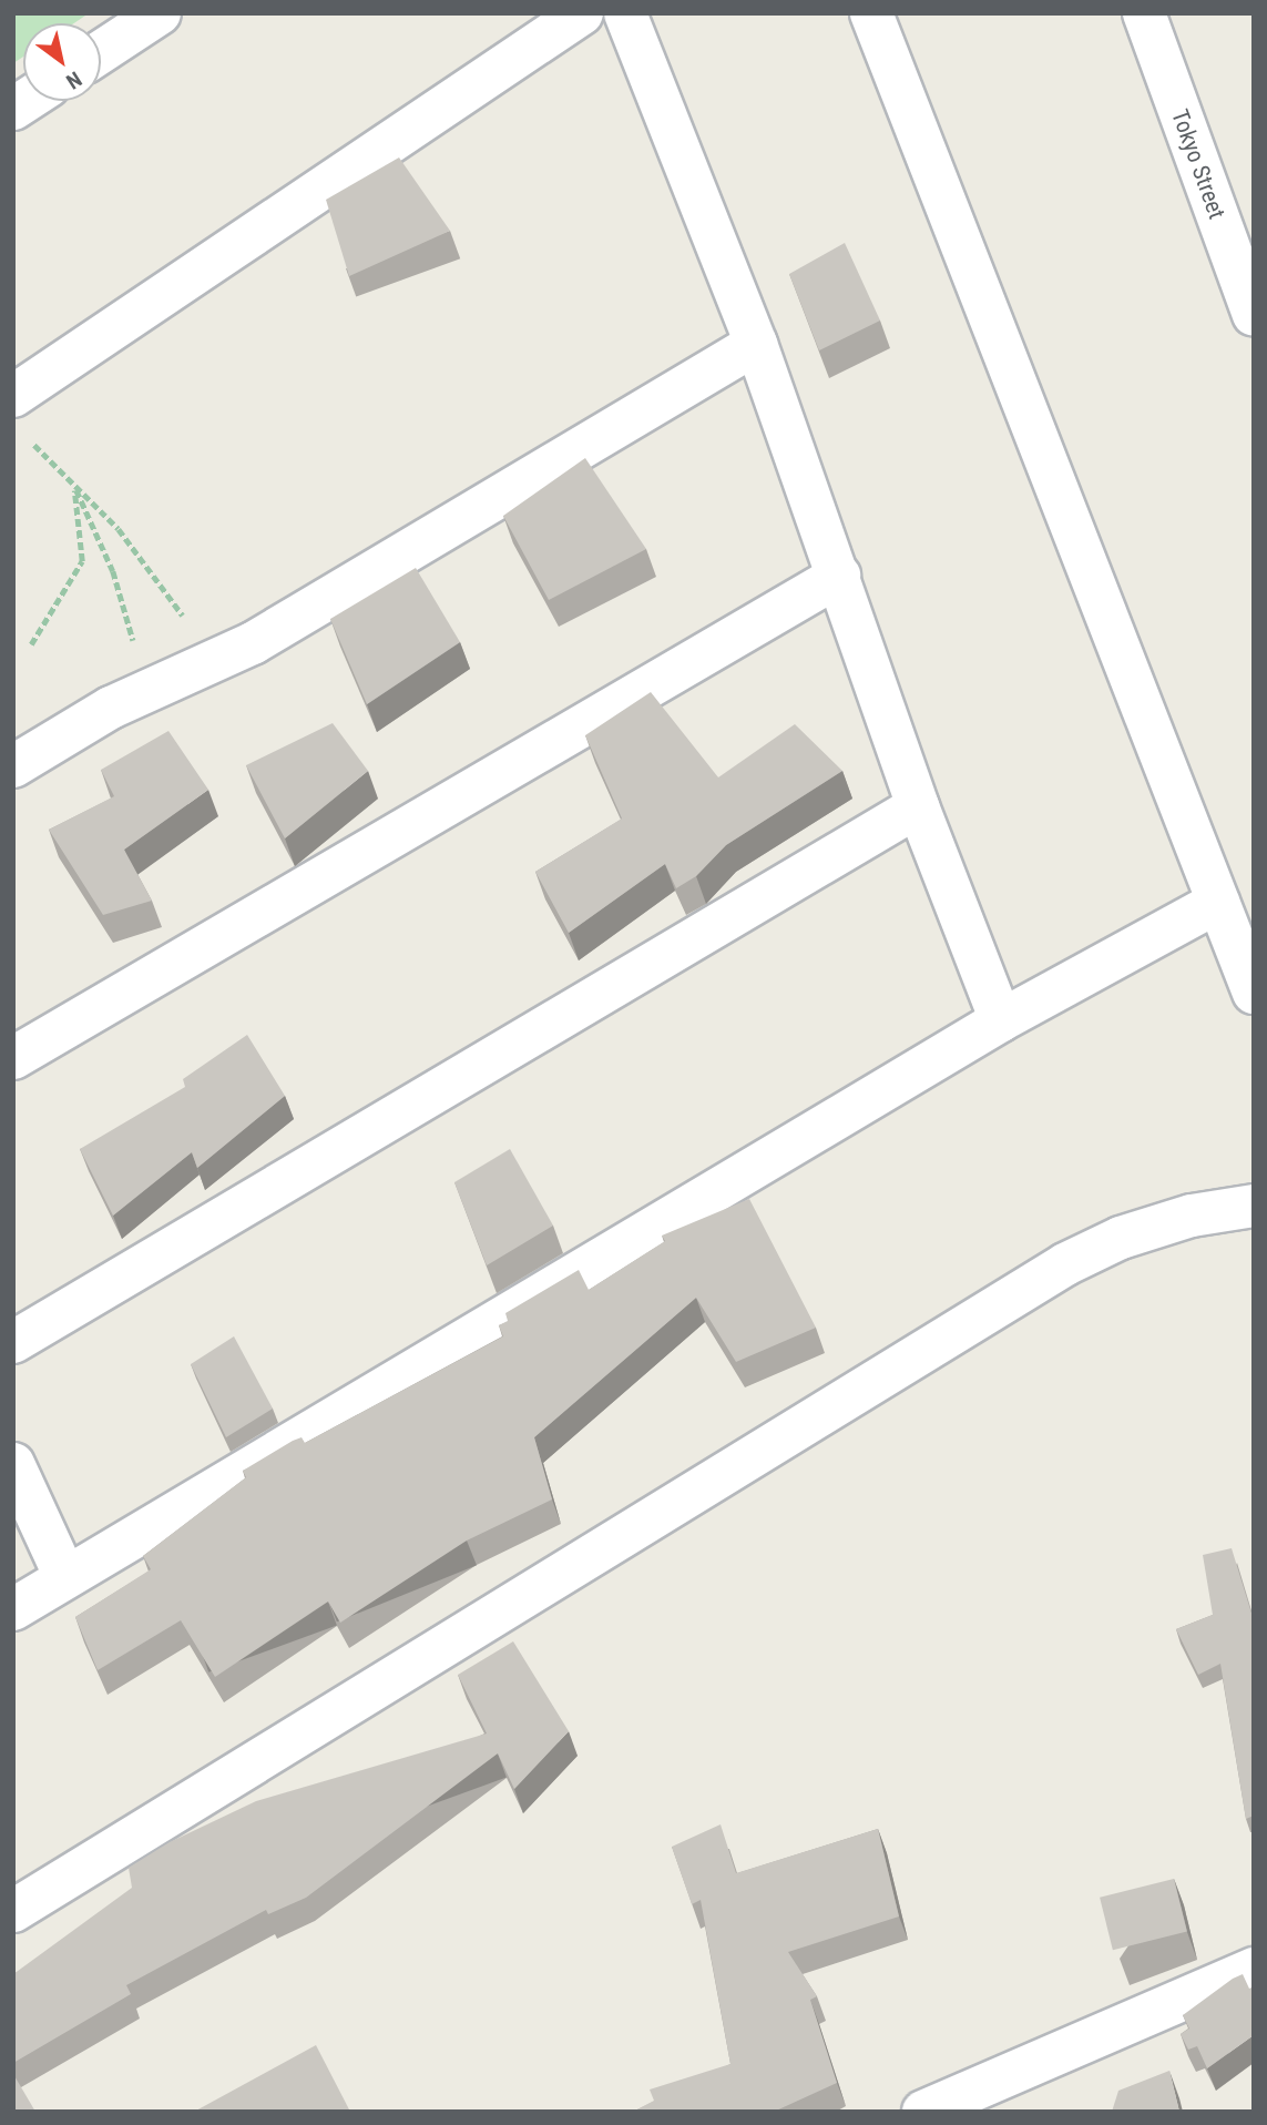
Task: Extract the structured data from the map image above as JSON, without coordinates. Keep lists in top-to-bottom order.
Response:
{
  "streets": {
    "street": ["Tokyo Street"]
  },
  "north": "bottom right"
}
